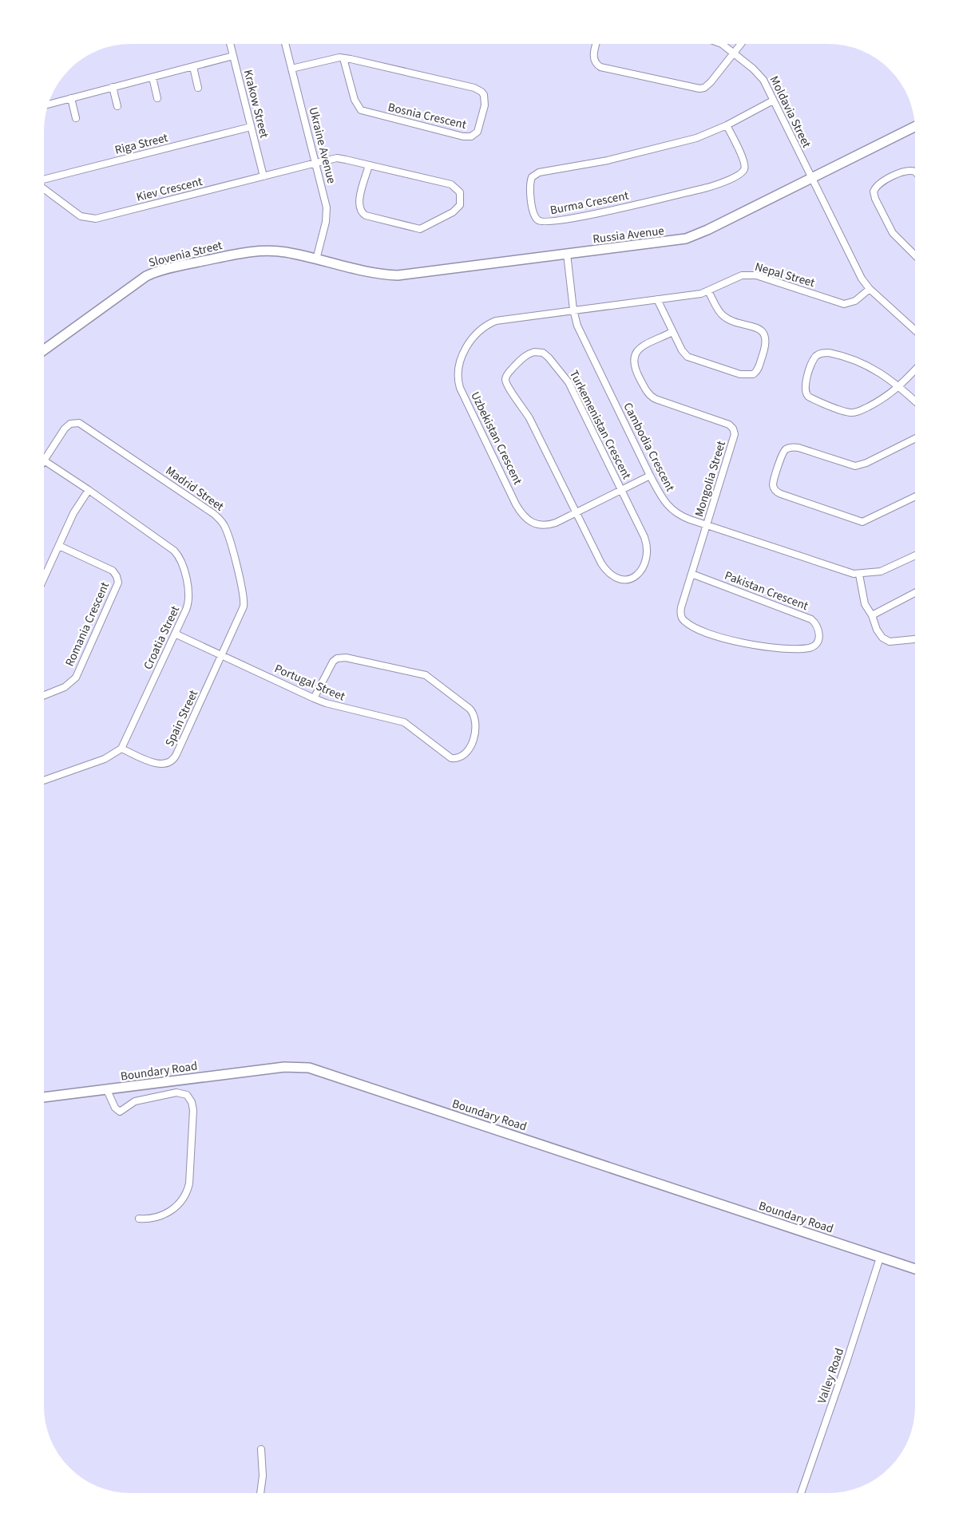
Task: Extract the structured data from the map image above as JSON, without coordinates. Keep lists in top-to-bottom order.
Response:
{
  "streets": {
    "street": [
      "Krakow Street",
      "Moldavia Street",
      "Bosnia Crescent",
      "Riga Street",
      "Ukraine Avenue",
      "Kiev Crescent",
      "Burma Crescent",
      "Russia Avenue",
      "Slovenia Street",
      "Nepal Street",
      "Turkemenistan Crescent",
      "Uzbekistan Crescent",
      "Cambodia Crescent",
      "Mongolia Street",
      "Madrid Street",
      "Pakistan Crescent",
      "Romania Crescent",
      "Croatia Street",
      "Portugal Street",
      "Spain Street",
      "Boundary Road",
      "Valley Road"
    ]
  },
  "crossings": [
    ["Krakow Street", "Riga Street"],
    ["Krakow Street", "Kiev Crescent"],
    ["Moldavia Street", "Burma Crescent"],
    ["Moldavia Street", "Russia Avenue"],
    ["Bosnia Crescent", "Ukraine Avenue"],
    ["Ukraine Avenue", "Kiev Crescent"],
    ["Ukraine Avenue", "Russia Avenue"],
    ["Ukraine Avenue", "Slovenia Street"],
    ["Russia Avenue", "Slovenia Street"],
    ["Russia Avenue", "Cambodia Crescent"],
    ["Nepal Street", "Uzbekistan Crescent"],
    ["Nepal Street", "Cambodia Crescent"],
    ["Turkemenistan Crescent", "Uzbekistan Crescent"],
    ["Uzbekistan Crescent", "Cambodia Crescent"],
    ["Cambodia Crescent", "Mongolia Street"],
    ["Cambodia Crescent", "Pakistan Crescent"],
    ["Mongolia Street", "Pakistan Crescent"],
    ["Madrid Street", "Croatia Street"],
    ["Madrid Street", "Portugal Street"],
    ["Madrid Street", "Spain Street"],
    ["Croatia Street", "Portugal Street"],
    ["Croatia Street", "Spain Street"],
    ["Portugal Street", "Spain Street"],
    ["Boundary Road", "Valley Road"]
  ]
}
